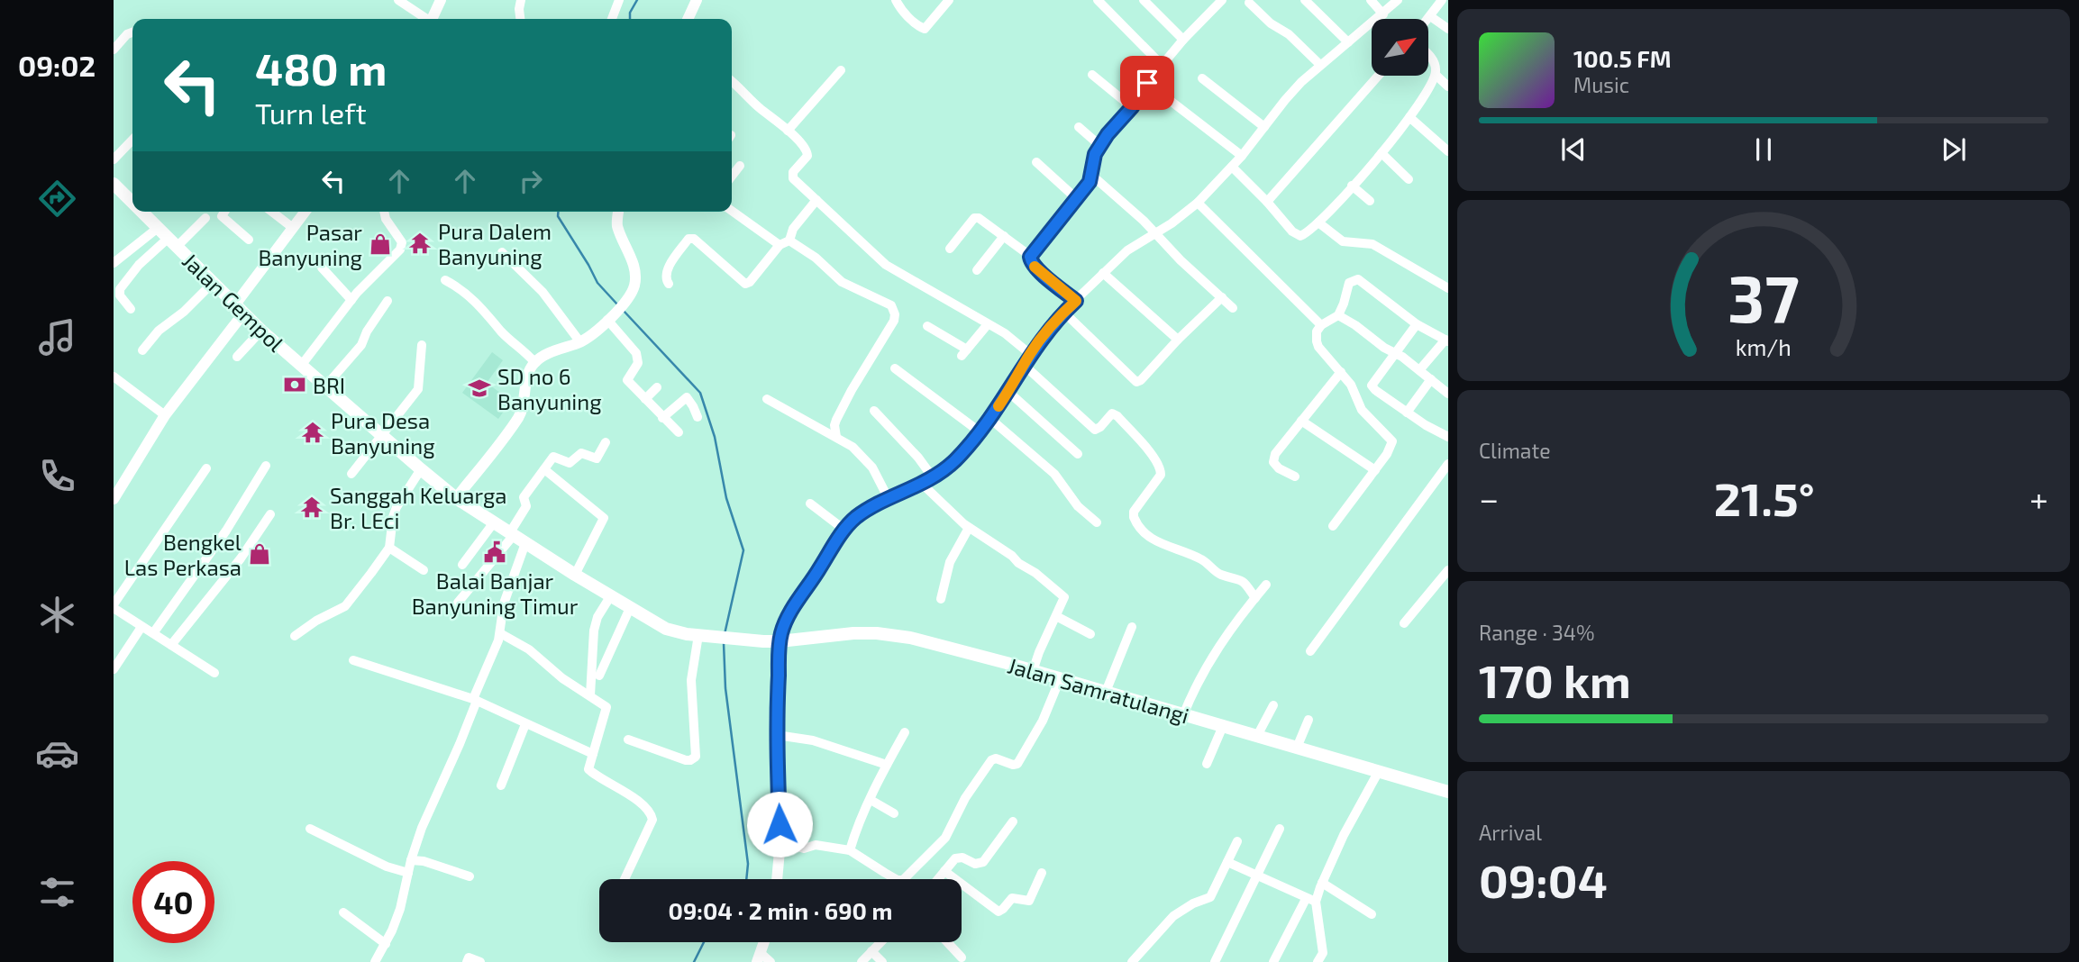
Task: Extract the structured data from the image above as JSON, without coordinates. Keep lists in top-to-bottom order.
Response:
{
  "streets": {
    "main road": ["Jalan Gempol", "Jalan Samratulangi"]
  },
  "crossings": [
    ["Jalan Gempol", "Jalan Samratulangi"]
  ],
  "places": {
    "temple": ["Pura Dalem Banyuning", "Pura Desa Banyuning", "Sanggah Keluarga Br. LEci"],
    "shop": ["Pasar Banyuning", "Bengkel Las Perkasa"],
    "bank": ["BRI"],
    "school or university": ["SD no 6 Banyuning"],
    "public building": ["Balai Banjar Banyuning Timur"]
  },
  "north": "top right",
  "page": {
    "tabs": "09:02",
    "turn": ["480 m", "Turn left"],
    "song": ["100.5 FM", "Music"],
    "tile": [
      "Climate",
      ["Range · 34%", "170 km"],
      ["Arrival", "09:04"]
    ],
    "heat": ["−", "21.5°", "+"],
    "limit": "40",
    "trip": "09:04 · 2 min · 690 m",
    "gauge": ["37", "km/h"]
  }
}
